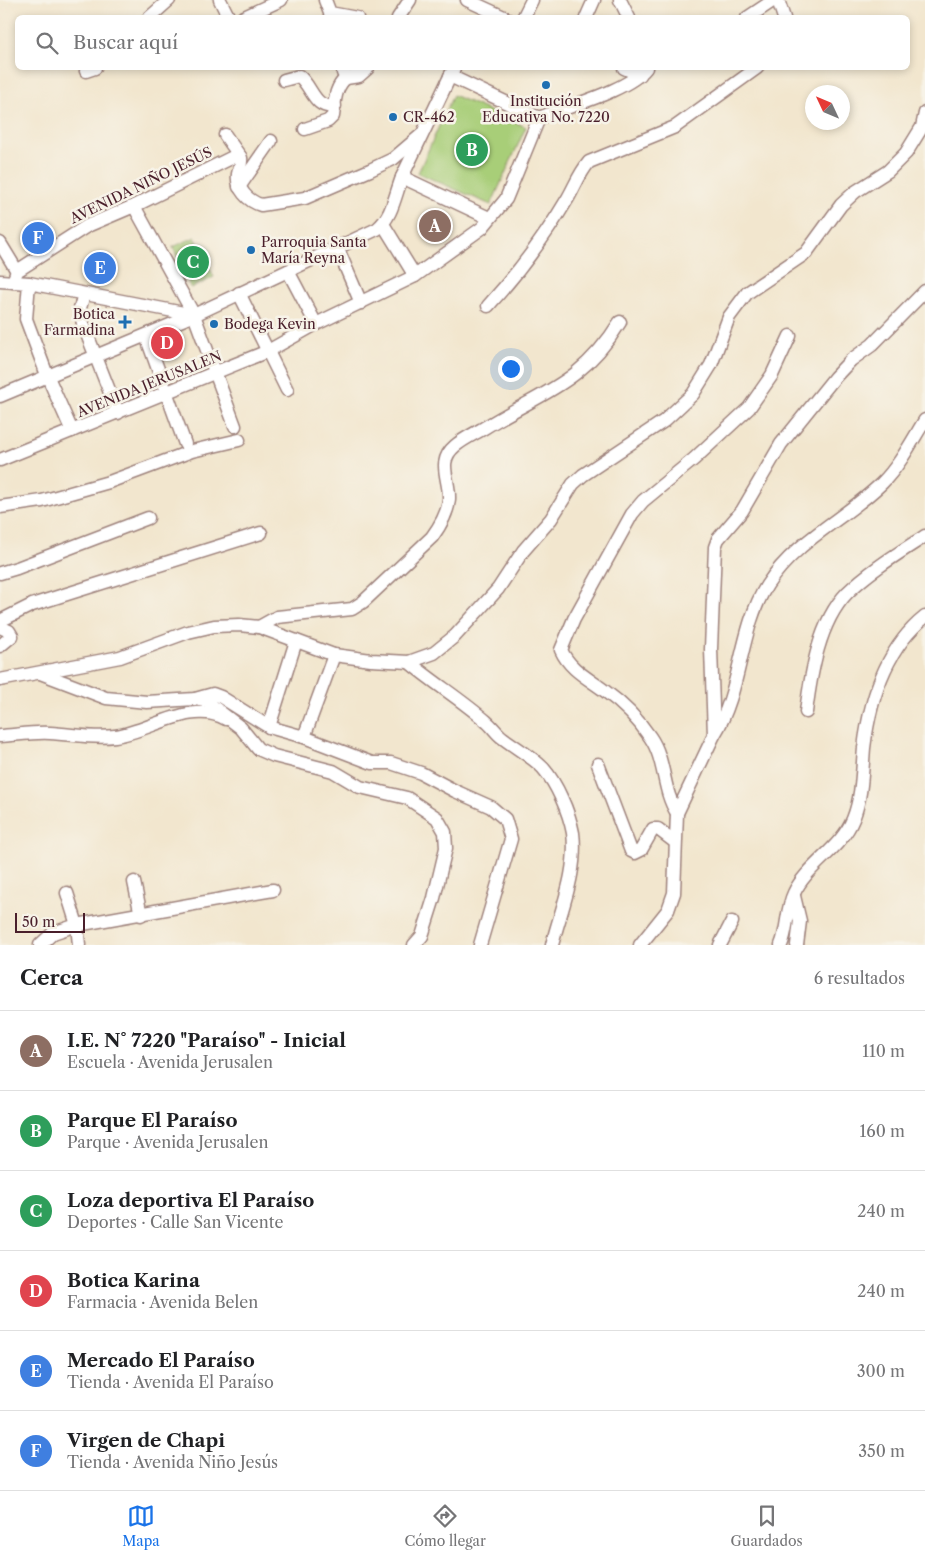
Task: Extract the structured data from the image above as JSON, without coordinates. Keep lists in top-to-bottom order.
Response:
{
  "streets": {
    "street": ["AVENIDA NIÑO JESÚS", "AVENIDA JERUSALEN"]
  },
  "places": {
    "other": [
      "Institución Educativa No. 7220",
      "CR-462",
      "Parroquia Santa María Reyna",
      "Bodega Kevin"
    ],
    "health": ["Botica Farmadina"]
  },
  "scale_bar": "50 m",
  "north": "top left",
  "page": {
    "search": "Buscar aquí",
    "pins": [
      "B",
      "A",
      "F",
      "C",
      "E",
      "D"
    ],
    "scale": "50 m",
    "heading": ["Cerca", "6 resultados"],
    "list": [
      {
        "mark": "A",
        "name": "I.E. N° 7220 \"Paraíso\" - Inicial",
        "note": "Escuela · Avenida Jerusalen",
        "value": "110 m"
      },
      {
        "mark": "B",
        "name": "Parque El Paraíso",
        "note": "Parque · Avenida Jerusalen",
        "value": "160 m"
      },
      {
        "mark": "C",
        "name": "Loza deportiva El Paraíso",
        "note": "Deportes · Calle San Vicente",
        "value": "240 m"
      },
      {
        "mark": "D",
        "name": "Botica Karina",
        "note": "Farmacia · Avenida Belen",
        "value": "240 m"
      },
      {
        "mark": "E",
        "name": "Mercado El Paraíso",
        "note": "Tienda · Avenida El Paraíso",
        "value": "300 m"
      },
      {
        "mark": "F",
        "name": "Virgen de Chapi",
        "note": "Tienda · Avenida Niño Jesús",
        "value": "350 m"
      }
    ],
    "nav": ["Mapa", "Cómo llegar", "Guardados"]
  }
}
